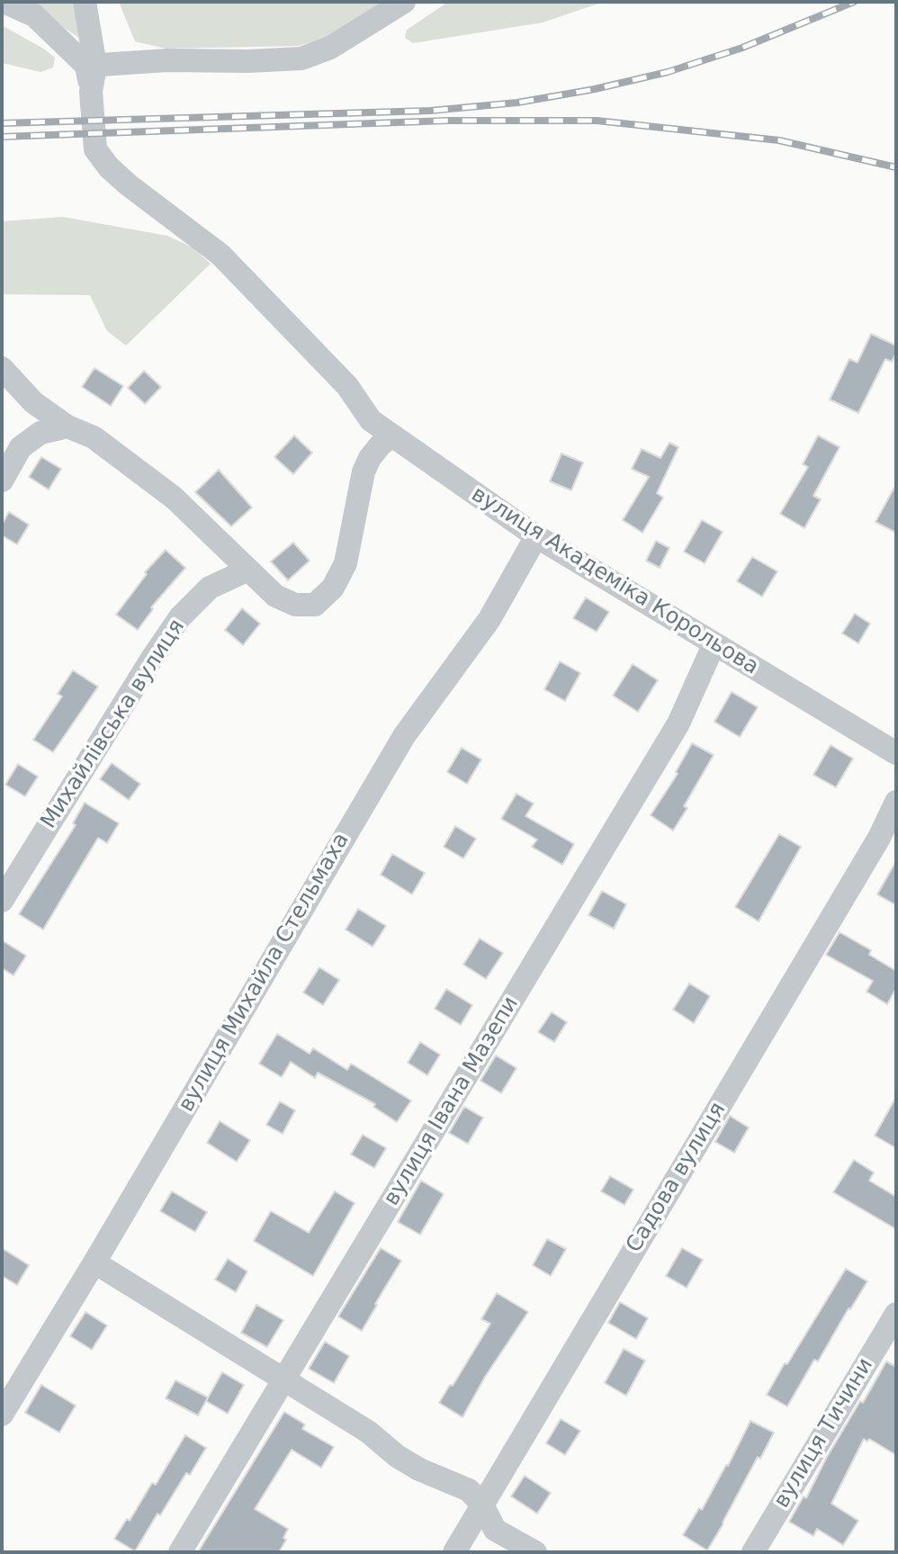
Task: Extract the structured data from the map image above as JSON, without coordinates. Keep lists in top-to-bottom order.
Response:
{
  "streets": {
    "street": [
      "вулиця Академіка Корольова",
      "Михайлівська вулиця",
      "вулиця Михайла Стельмаха",
      "вулиця Івана Мазепи",
      "Садова вулиця",
      "вулиця Тичини"
    ]
  },
  "crossings": [
    ["вулиця Академіка Корольова", "вулиця Михайла Стельмаха"],
    ["вулиця Академіка Корольова", "вулиця Івана Мазепи"]
  ]
}
